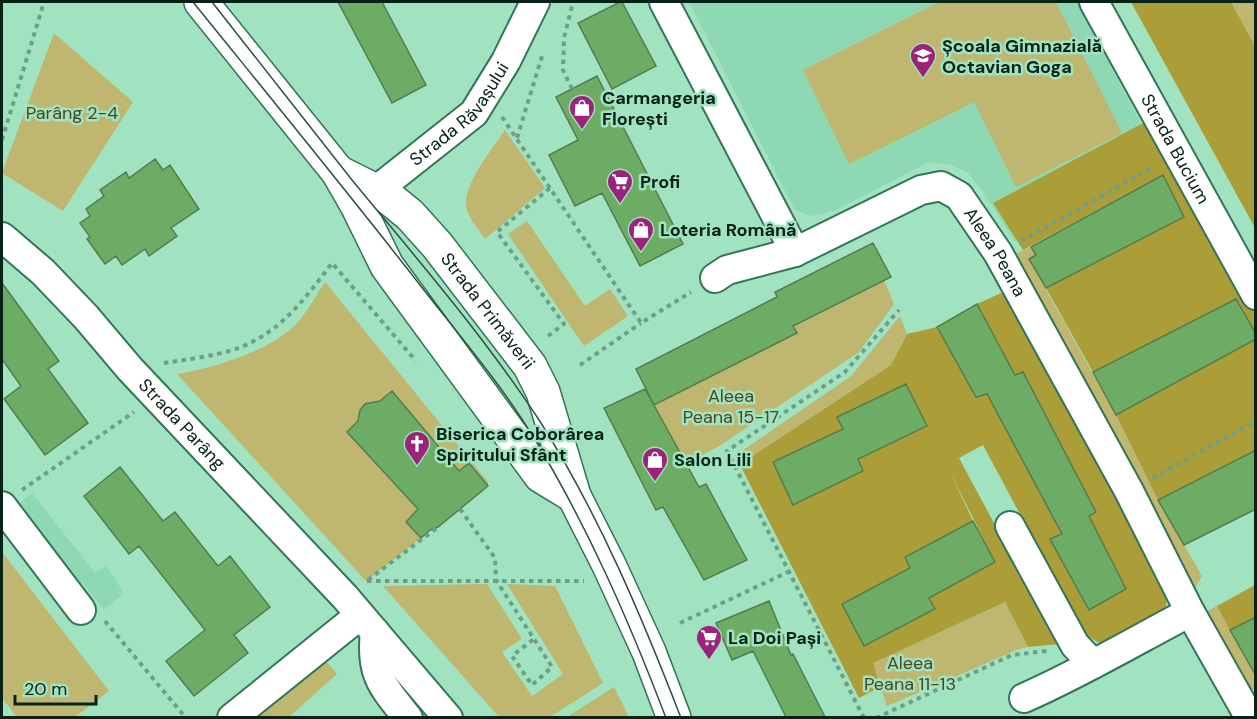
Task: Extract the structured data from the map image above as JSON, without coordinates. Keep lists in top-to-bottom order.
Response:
{
  "streets": {
    "main road": ["Strada Primăverii"],
    "street": [
      "Strada Răvașului",
      "Strada Bucium",
      "Aleea Peana",
      "Strada Parâng"
    ]
  },
  "crossings": [
    ["Strada Răvașului", "Strada Primăverii"]
  ],
  "parks": ["Parâng 2-4", "Aleea Peana 15-17", "Aleea Peana 11-13"],
  "places": {
    "school or university": ["Școala Gimnazială Octavian Goga"],
    "shop": ["Carmangeria Florești", "Loteria Română", "Salon Lili"],
    "supermarket": ["Profi", "La Doi Pași"],
    "church": ["Biserica Coborârea Spiritului Sfânt"]
  },
  "scale_bar": "20 m"
}
